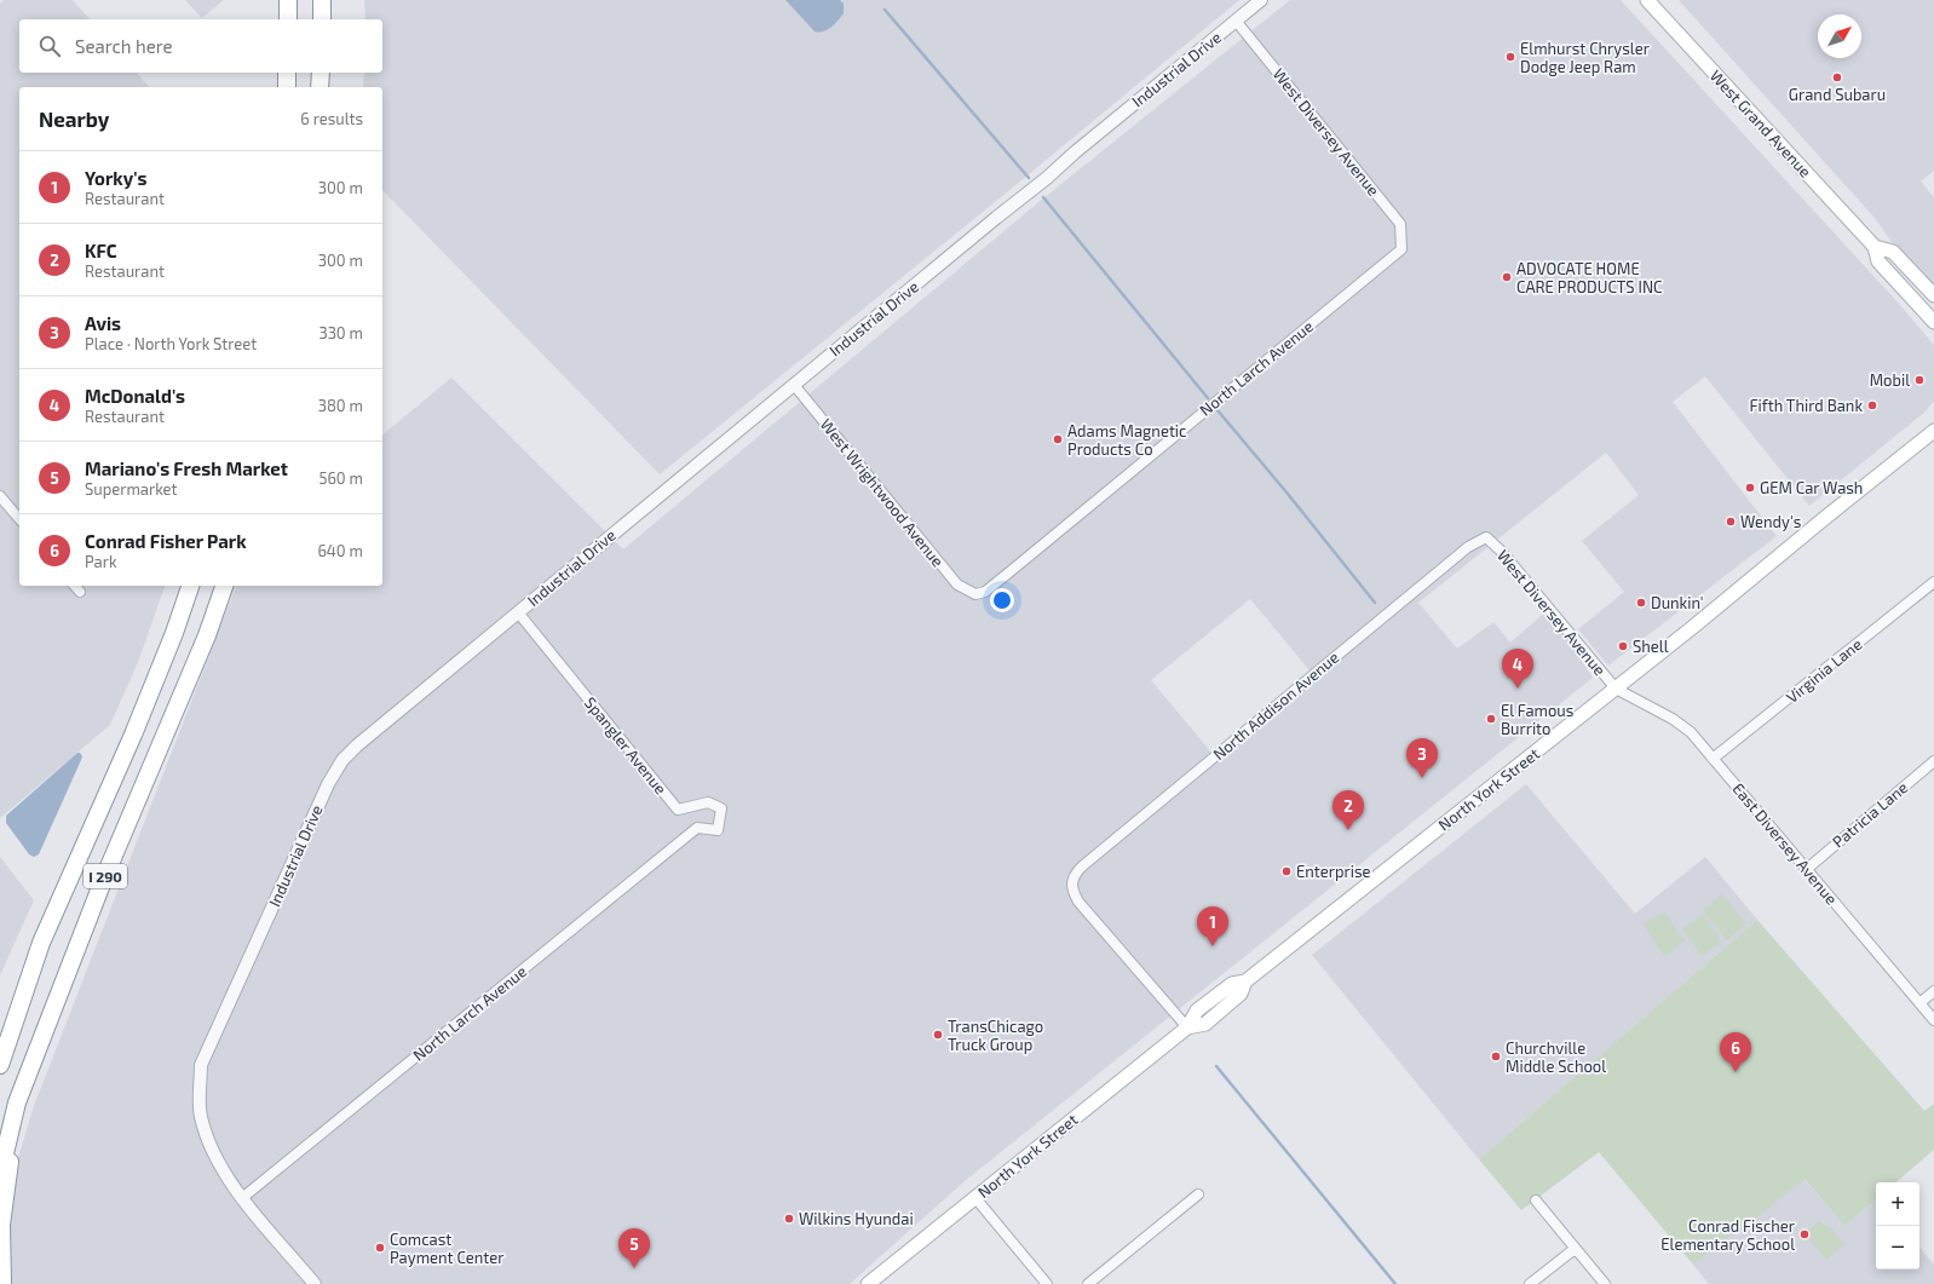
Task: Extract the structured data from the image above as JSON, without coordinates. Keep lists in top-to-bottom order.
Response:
{
  "streets": {
    "highway": ["I 290"],
    "main road": ["West Grand Avenue", "North York Street"],
    "street": [
      "Industrial Drive",
      "West Diversey Avenue",
      "North Larch Avenue",
      "West Wrightwood Avenue",
      "Virginia Lane",
      "North Addison Avenue",
      "Spangler Avenue",
      "Patricia Lane",
      "East Diversey Avenue"
    ]
  },
  "crossings": [
    ["Industrial Drive", "West Diversey Avenue"],
    ["Industrial Drive", "North Larch Avenue"],
    ["Industrial Drive", "West Wrightwood Avenue"],
    ["Industrial Drive", "Spangler Avenue"],
    ["West Diversey Avenue", "North Larch Avenue"],
    ["West Diversey Avenue", "North Addison Avenue"],
    ["West Diversey Avenue", "North York Street"],
    ["West Diversey Avenue", "East Diversey Avenue"],
    ["North Larch Avenue", "West Wrightwood Avenue"],
    ["North Larch Avenue", "Spangler Avenue"],
    ["Virginia Lane", "East Diversey Avenue"],
    ["North Addison Avenue", "North York Street"],
    ["North York Street", "East Diversey Avenue"],
    ["Patricia Lane", "East Diversey Avenue"]
  ],
  "places": [
    "Elmhurst Chrysler Dodge Jeep Ram",
    "Grand Subaru",
    "ADVOCATE HOME CARE PRODUCTS INC",
    "Mobil",
    "Fifth Third Bank",
    "Adams Magnetic Products Co",
    "GEM Car Wash",
    "Wendy's",
    "Dunkin'",
    "Shell",
    "El Famous Burrito",
    "Enterprise",
    "TransChicago Truck Group",
    "Churchville Middle School",
    "Wilkins Hyundai",
    "Conrad Fischer Elementary School",
    "Comcast Payment Center"
  ],
  "north": "top right",
  "page": {
    "search": "Search here",
    "heading": ["Nearby", "6 results"],
    "list": [
      {
        "mark": "1",
        "name": "Yorky's",
        "note": "Restaurant",
        "value": "300 m"
      },
      {
        "mark": "2",
        "name": "KFC",
        "note": "Restaurant",
        "value": "300 m"
      },
      {
        "mark": "3",
        "name": "Avis",
        "note": "Place · North York Street",
        "value": "330 m"
      },
      {
        "mark": "4",
        "name": "McDonald's",
        "note": "Restaurant",
        "value": "380 m"
      },
      {
        "mark": "5",
        "name": "Mariano's Fresh Market",
        "note": "Supermarket",
        "value": "560 m"
      },
      {
        "mark": "6",
        "name": "Conrad Fisher Park",
        "note": "Park",
        "value": "640 m"
      }
    ],
    "pins": [
      "4",
      "3",
      "2",
      "1",
      "6",
      "5"
    ],
    "map_buttons": ["+", "−"]
  }
}
